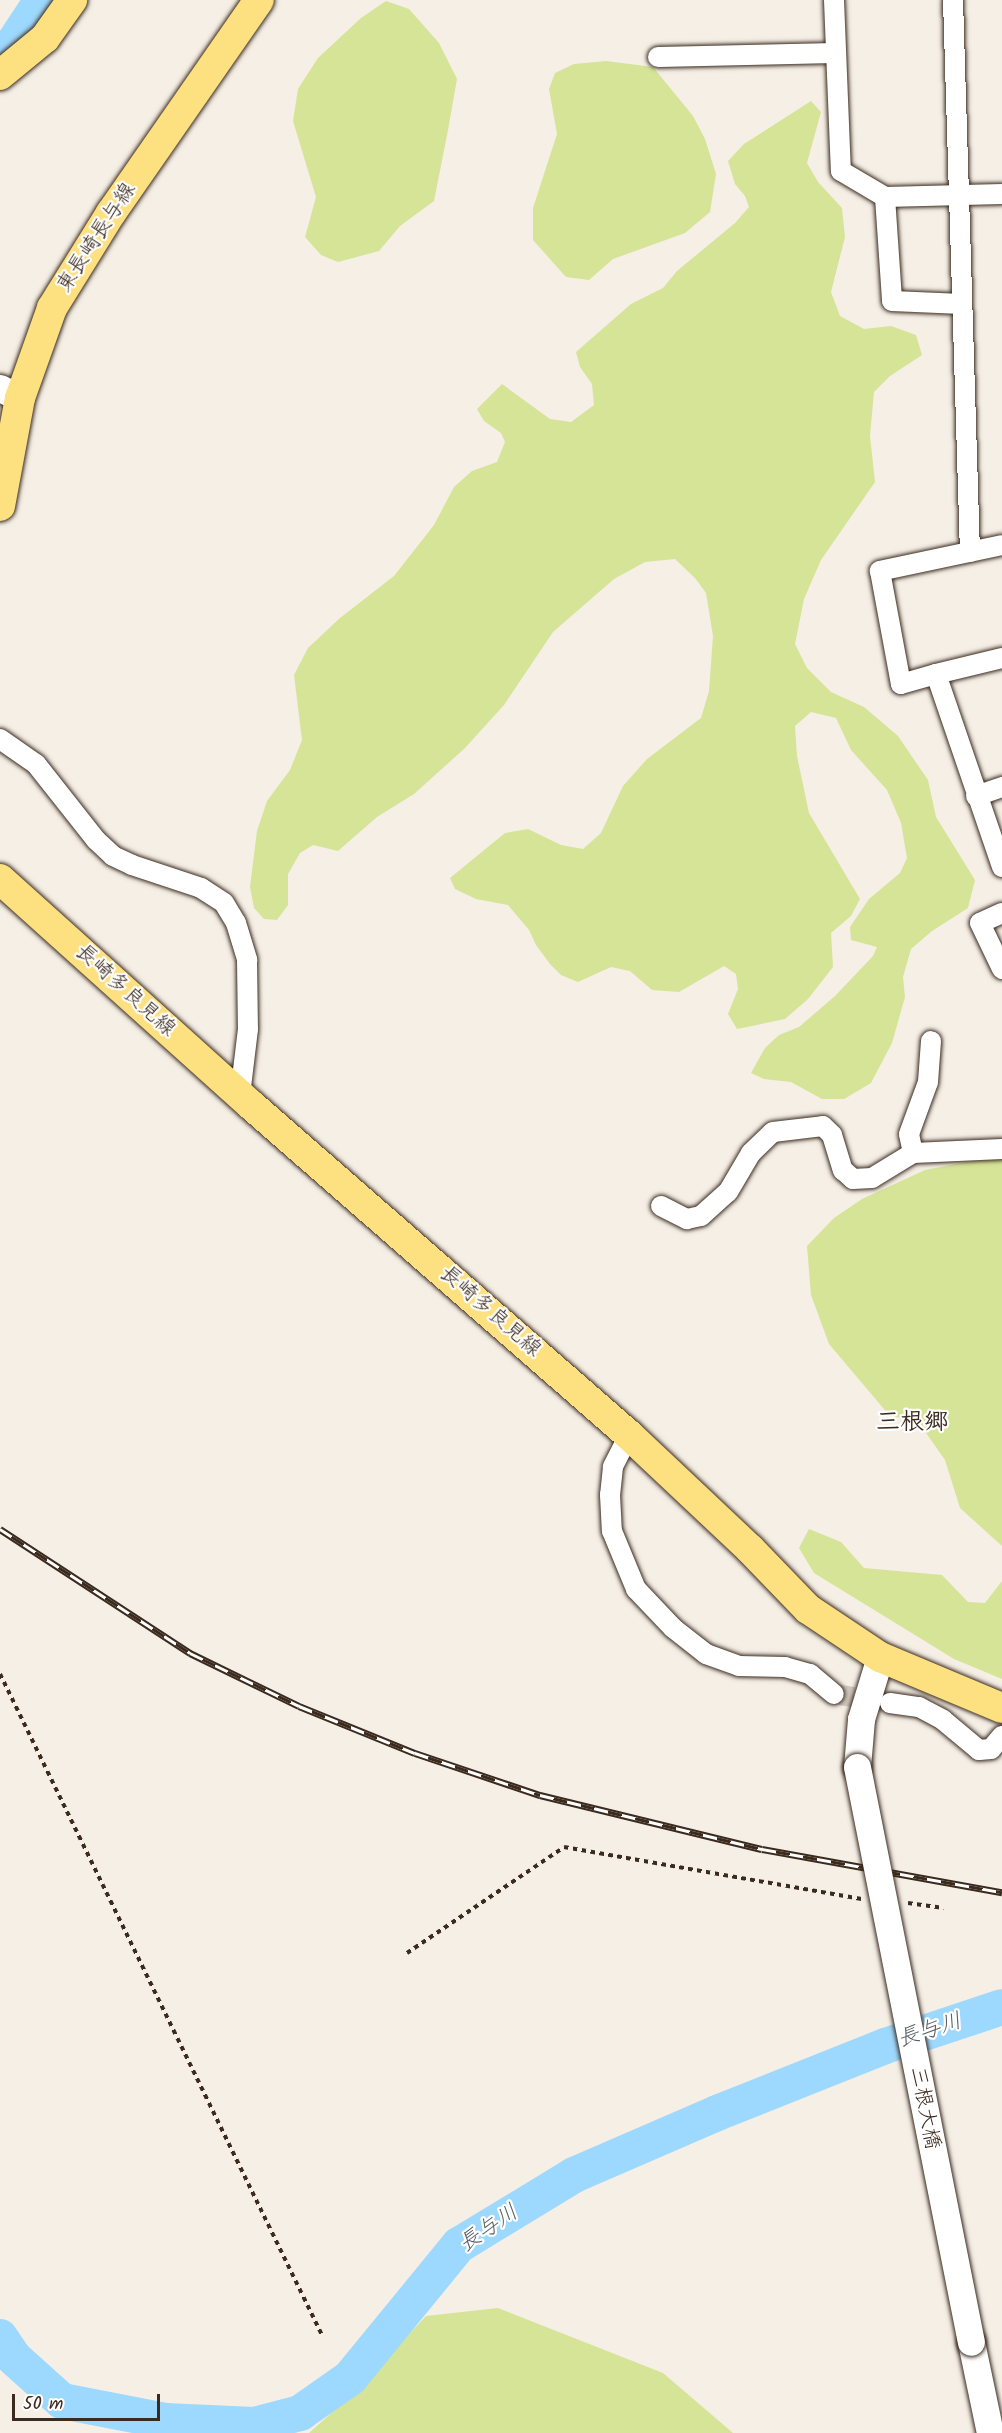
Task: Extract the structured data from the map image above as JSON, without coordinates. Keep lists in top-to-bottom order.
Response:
{
  "streets": {
    "main road": ["東長崎長与線", "長崎多良見線"],
    "street": ["三根大橋"]
  },
  "crossings": [
    ["長崎多良見線", "三根大橋"]
  ],
  "districts": ["三根郷"],
  "water": ["長与川"],
  "scale_bar": "50 m"
}
